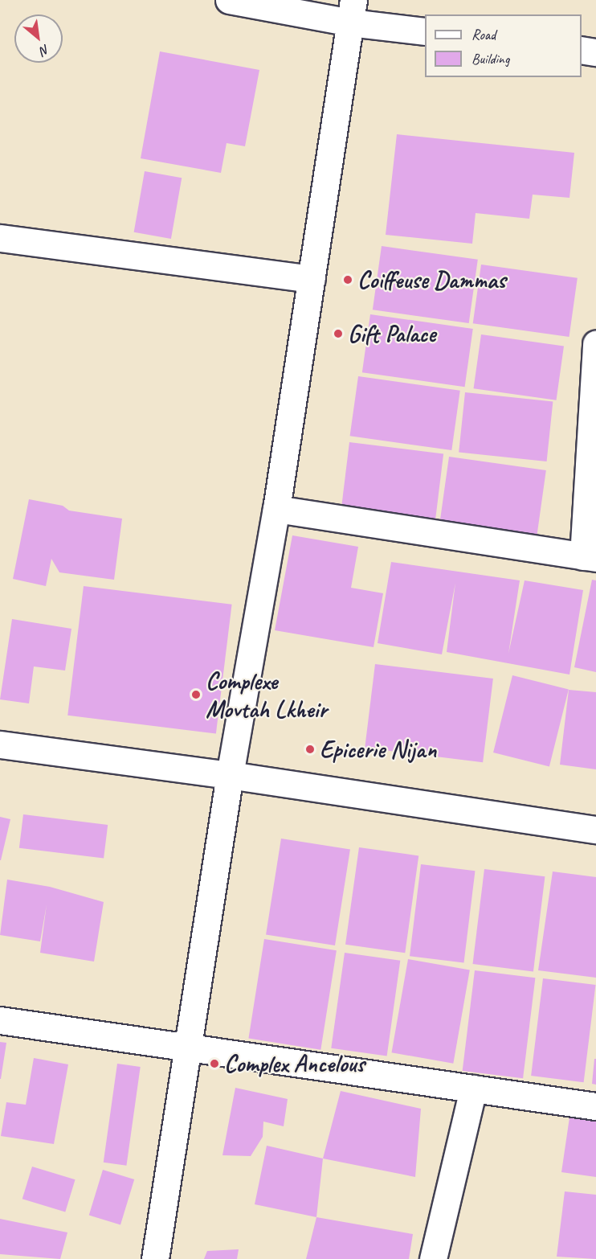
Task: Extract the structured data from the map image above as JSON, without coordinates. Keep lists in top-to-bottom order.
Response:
{
  "places": [
    "Coiffeuse Dammas",
    "Gift Palace",
    "Complexe Movtah Lkheir",
    "Epicerie Nijan",
    "Complex Ancelous"
  ],
  "legend": ["Road", "Building"],
  "north": "bottom right"
}
